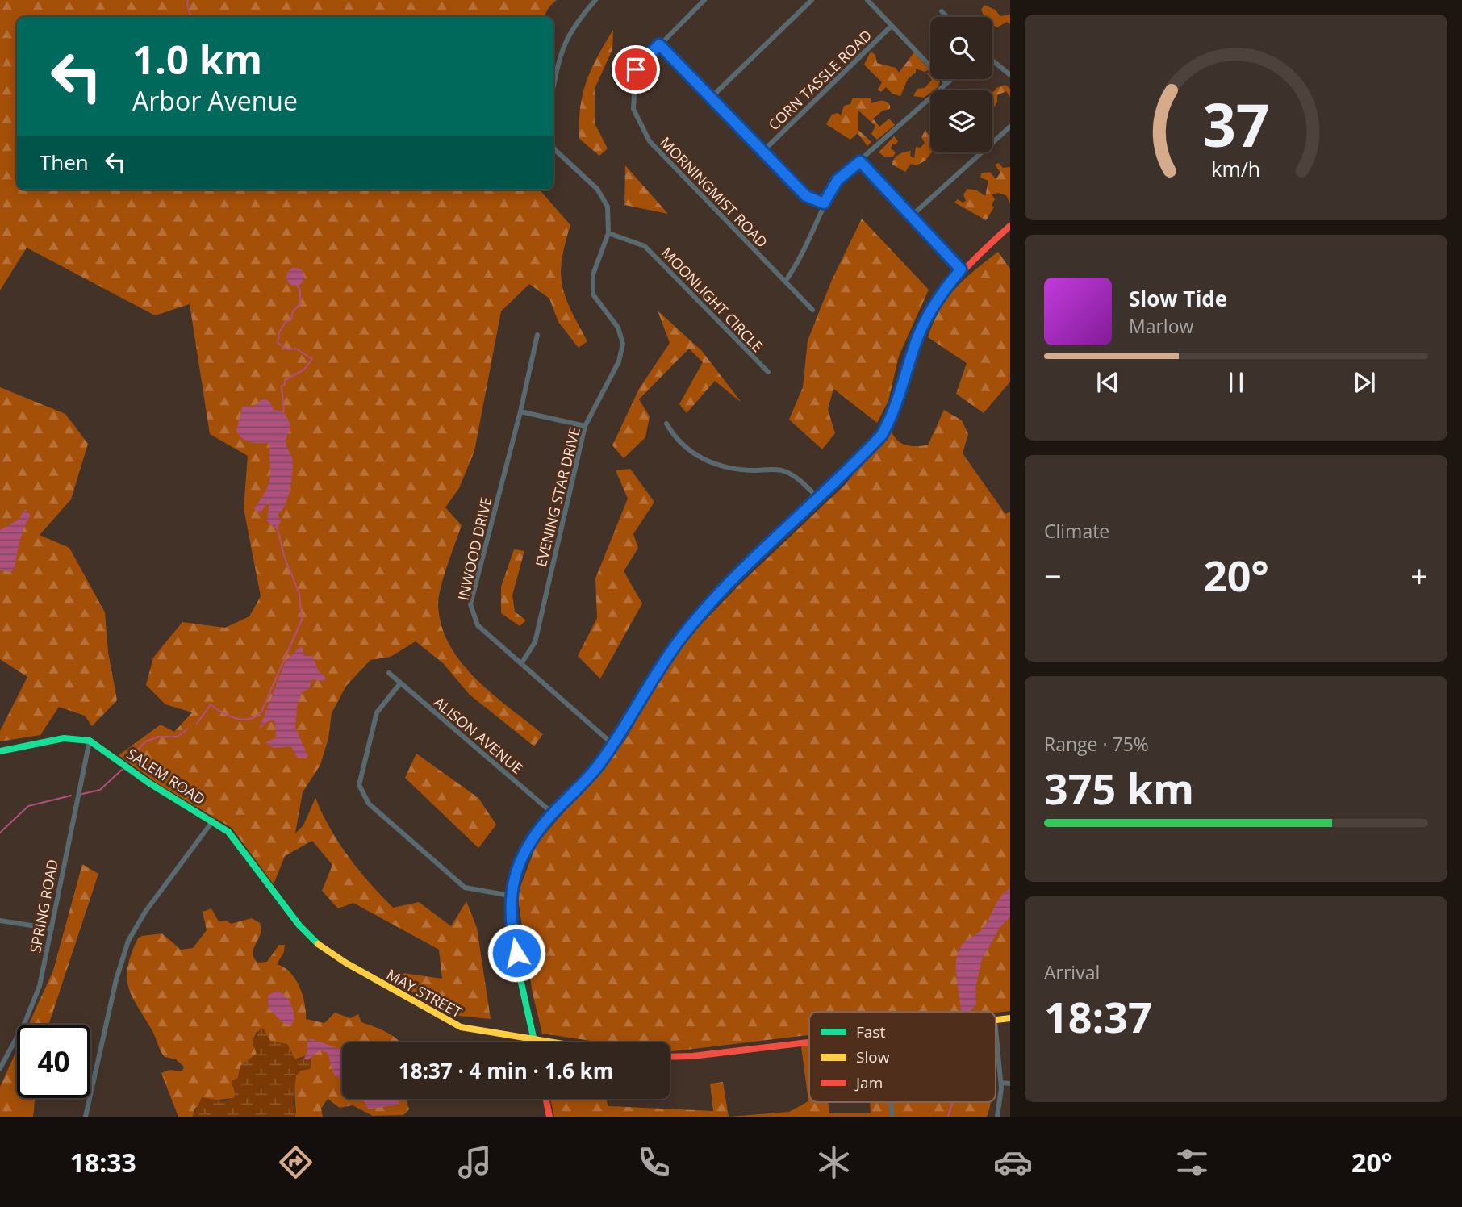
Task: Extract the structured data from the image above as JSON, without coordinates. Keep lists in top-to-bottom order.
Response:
{
  "streets": {
    "street": [
      "CORN TASSLE ROAD",
      "MORNINGMIST ROAD",
      "MOONLIGHT CIRCLE",
      "EVENING STAR DRIVE",
      "INWOOD DRIVE",
      "ALISON AVENUE",
      "SALEM ROAD",
      "SPRING ROAD",
      "MAY STREET"
    ]
  },
  "crossings": [
    ["MOONLIGHT CIRCLE", "EVENING STAR DRIVE"],
    ["EVENING STAR DRIVE", "INWOOD DRIVE"],
    ["SALEM ROAD", "SPRING ROAD"],
    ["SALEM ROAD", "MAY STREET"]
  ],
  "legend": ["Fast", "Slow", "Jam"],
  "page": {
    "turn": ["1.0 km", "Arbor Avenue"],
    "then": "Then",
    "song": ["Slow Tide", "Marlow"],
    "tile": [
      "Climate",
      ["Range · 75%", "375 km"],
      ["Arrival", "18:37"]
    ],
    "heat": ["−", "20°", "+"],
    "limit": "40",
    "trip": "18:37 · 4 min · 1.6 km",
    "tabs": ["18:33", "20°"],
    "gauge": ["37", "km/h"]
  }
}
